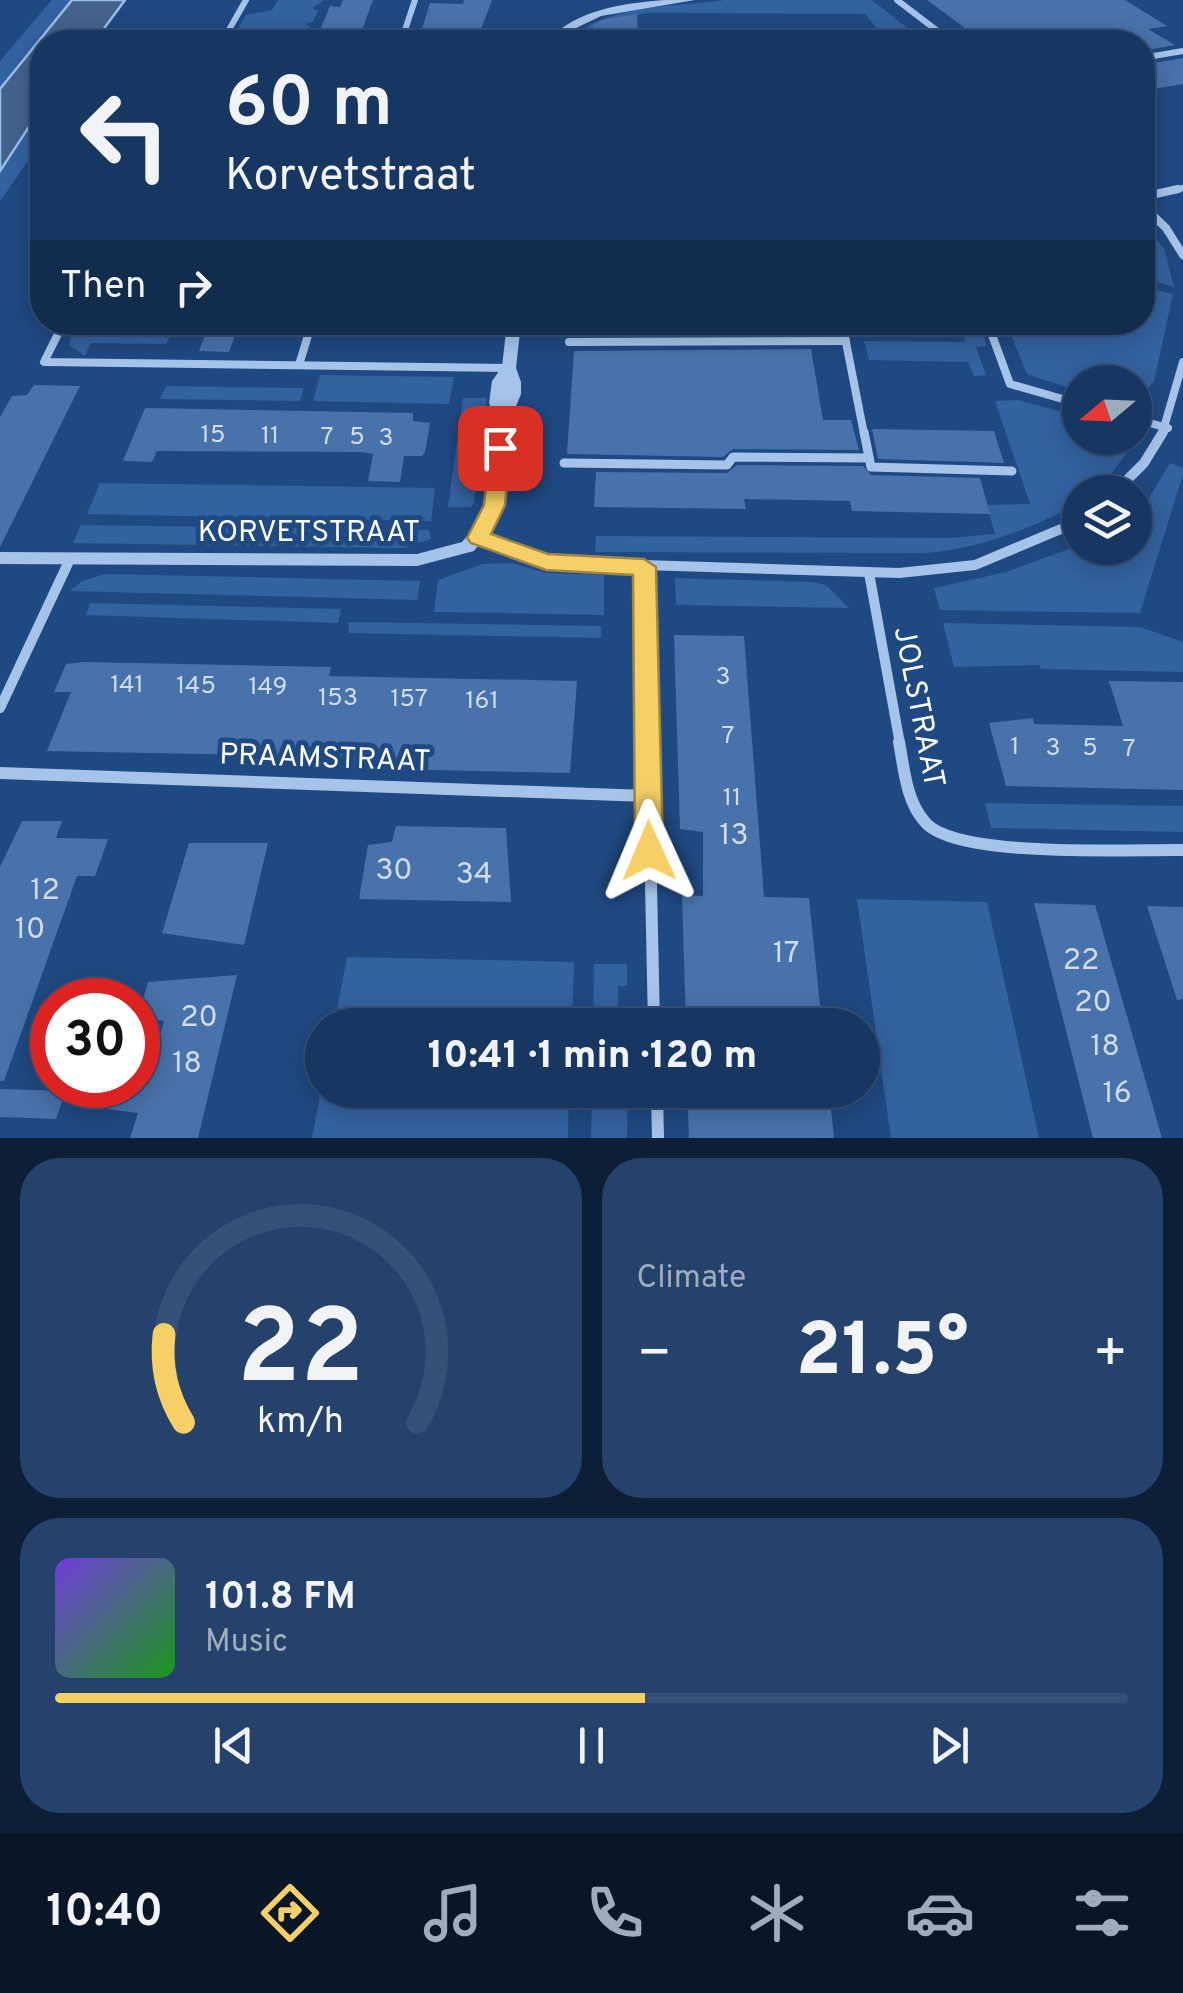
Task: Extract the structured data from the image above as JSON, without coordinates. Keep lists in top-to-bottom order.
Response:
{
  "streets": {
    "street": ["KORVETSTRAAT", "JOLSTRAAT", "PRAAMSTRAAT"]
  },
  "house_numbers": [
    "15",
    "11",
    "7",
    "5",
    "3",
    "3",
    "141",
    "145",
    "149",
    "153",
    "157",
    "161",
    "7",
    "1",
    "3",
    "5",
    "7",
    "11",
    "13",
    "30",
    "34",
    "12",
    "10",
    "17",
    "22",
    "20",
    "20",
    "18",
    "18",
    "16"
  ],
  "north": "left",
  "page": {
    "turn": ["60 m", "Korvetstraat"],
    "then": "Then",
    "limit": "30",
    "trip": "10:41 · 1 min · 120 m",
    "tile": "Climate",
    "heat": ["−", "21.5°", "+"],
    "song": ["101.8 FM", "Music"],
    "tabs": "10:40",
    "gauge": ["22", "km/h"]
  }
}
